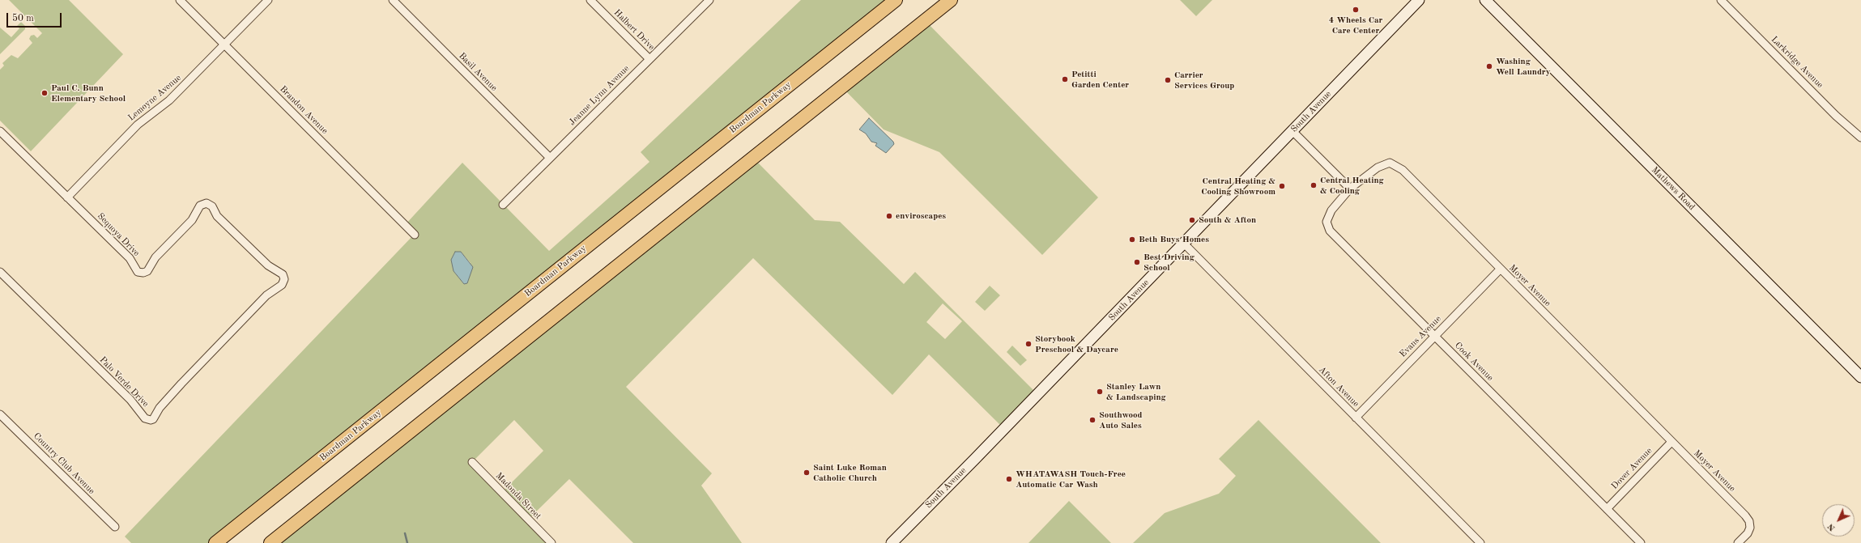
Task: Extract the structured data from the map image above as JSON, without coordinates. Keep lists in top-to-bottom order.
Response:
{
  "streets": {
    "highway": ["Boardman Parkway"],
    "main road": ["South Avenue", "Mathews Road"],
    "street": [
      "Halbert Drive",
      "Larkridge Avenue",
      "Basil Avenue",
      "Jeanne Lynn Avenue",
      "Lemoyne Avenue",
      "Brandon Avenue",
      "Sequoya Drive",
      "Moyer Avenue",
      "Evans Avenue",
      "Cook Avenue",
      "Palo Verde Drive",
      "Afton Avenue",
      "Country Club Avenue",
      "Dover Avenue",
      "Madonda Street"
    ]
  },
  "crossings": [
    ["Halbert Drive", "Jeanne Lynn Avenue"],
    ["Basil Avenue", "Jeanne Lynn Avenue"],
    ["Lemoyne Avenue", "Brandon Avenue"],
    ["Lemoyne Avenue", "Sequoya Drive"],
    ["South Avenue", "Afton Avenue"],
    ["Sequoya Drive", "Palo Verde Drive"],
    ["Moyer Avenue", "Evans Avenue"],
    ["Moyer Avenue", "Cook Avenue"],
    ["Moyer Avenue", "Dover Avenue"],
    ["Evans Avenue", "Cook Avenue"],
    ["Evans Avenue", "Afton Avenue"],
    ["Cook Avenue", "Dover Avenue"]
  ],
  "places": [
    "4 Wheels Car Care Center",
    "Washing Well Laundry",
    "Petitti Garden Center",
    "Carrier Services Group",
    "Paul C. Bunn Elementary School",
    "Central Heating & Cooling",
    "Central Heating & Cooling Showroom",
    "enviroscapes",
    "South & Afton",
    "Beth Buys Homes",
    "Best Driving School",
    "Storybook Preschool & Daycare",
    "Stanley Lawn & Landscaping",
    "Southwood Auto Sales",
    "Saint Luke Roman Catholic Church",
    "WHATAWASH Touch-Free Automatic Car Wash"
  ],
  "scale_bar": "50 m",
  "north": "bottom left"
}
